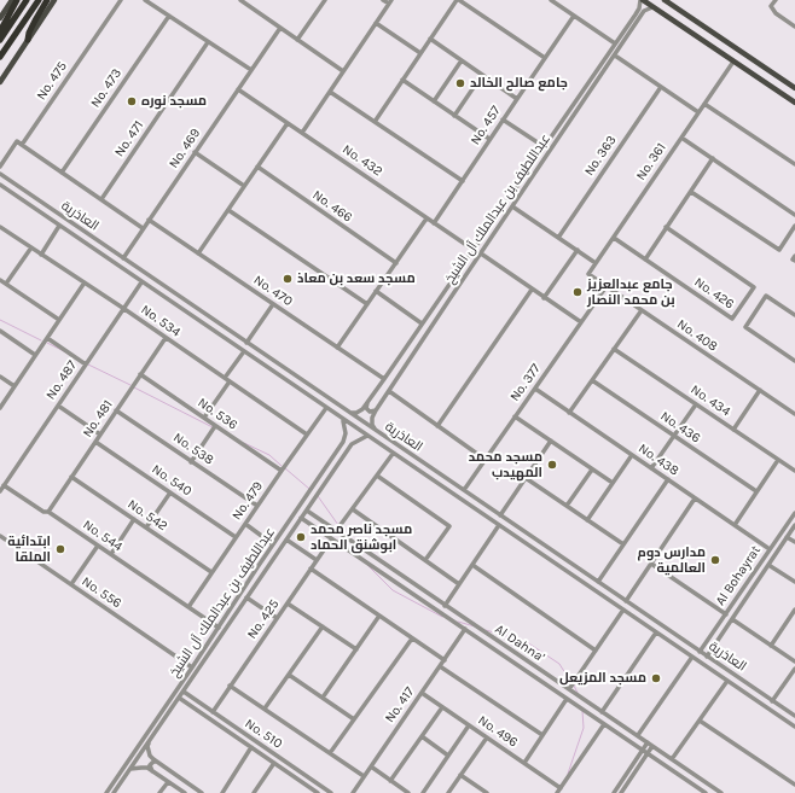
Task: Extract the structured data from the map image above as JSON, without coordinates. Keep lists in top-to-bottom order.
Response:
{
  "streets": {
    "street": [
      "No. 475",
      "No. 473",
      "No. 457",
      "No. 471",
      "No. 469",
      "No. 363",
      "No. 432",
      "No. 361",
      "No. 466",
      "عبداللطيف بن عبدالملك آل الشيخ",
      "العاذرية",
      "No. 470",
      "No. 426",
      "No. 534",
      "No. 408",
      "No. 487",
      "No. 377",
      "No. 434",
      "No. 536",
      "No. 481",
      "No. 436",
      "No. 538",
      "No. 438",
      "No. 540",
      "No. 479",
      "No. 542",
      "No. 544",
      "Al Bohayrat",
      "No. 556",
      "No. 425",
      "Al Dahna'",
      "No. 417",
      "No. 496",
      "No. 510"
    ]
  },
  "crossings": [
    ["No. 457", "No. 432"],
    ["No. 469", "No. 432"],
    ["No. 469", "العاذرية"],
    ["No. 469", "No. 470"],
    ["No. 432", "عبداللطيف بن عبدالملك آل الشيخ"],
    ["No. 361", "No. 426"],
    ["No. 361", "No. 408"],
    ["عبداللطيف بن عبدالملك آل الشيخ", "العاذرية"],
    ["عبداللطيف بن عبدالملك آل الشيخ", "No. 470"],
    ["عبداللطيف بن عبدالملك آل الشيخ", "No. 544"],
    ["عبداللطيف بن عبدالملك آل الشيخ", "No. 556"],
    ["عبداللطيف بن عبدالملك آل الشيخ", "Al Dahna'"],
    ["عبداللطيف بن عبدالملك آل الشيخ", "No. 510"],
    ["العاذرية", "No. 487"],
    ["العاذرية", "No. 377"],
    ["العاذرية", "No. 479"],
    ["العاذرية", "Al Bohayrat"],
    ["No. 534", "No. 487"],
    ["No. 534", "No. 481"],
    ["No. 534", "No. 479"],
    ["No. 408", "No. 377"],
    ["No. 487", "No. 544"],
    ["No. 377", "No. 438"],
    ["No. 536", "No. 481"],
    ["No. 536", "No. 479"],
    ["No. 481", "No. 538"],
    ["No. 481", "No. 540"],
    ["No. 481", "No. 542"],
    ["No. 481", "No. 544"],
    ["No. 538", "No. 479"],
    ["No. 438", "Al Bohayrat"],
    ["No. 540", "No. 479"],
    ["No. 479", "No. 542"],
    ["No. 479", "No. 544"],
    ["No. 425", "Al Dahna'"],
    ["No. 425", "No. 510"],
    ["Al Dahna'", "No. 417"],
    ["No. 417", "No. 496"]
  ],
  "places": [
    "جامع صالح الخالد",
    "مسجد نوره",
    "مسجد سعد بن معاذ",
    "جامع عبدالعزيز بن محمد النصار",
    "مسجد محمد المهيدب",
    "مسجد ناصر محمد ابوشنق الحماد",
    "ابتدائية الملقا",
    "مدارس دوم العالمية",
    "مسجد المزيعل"
  ]
}
